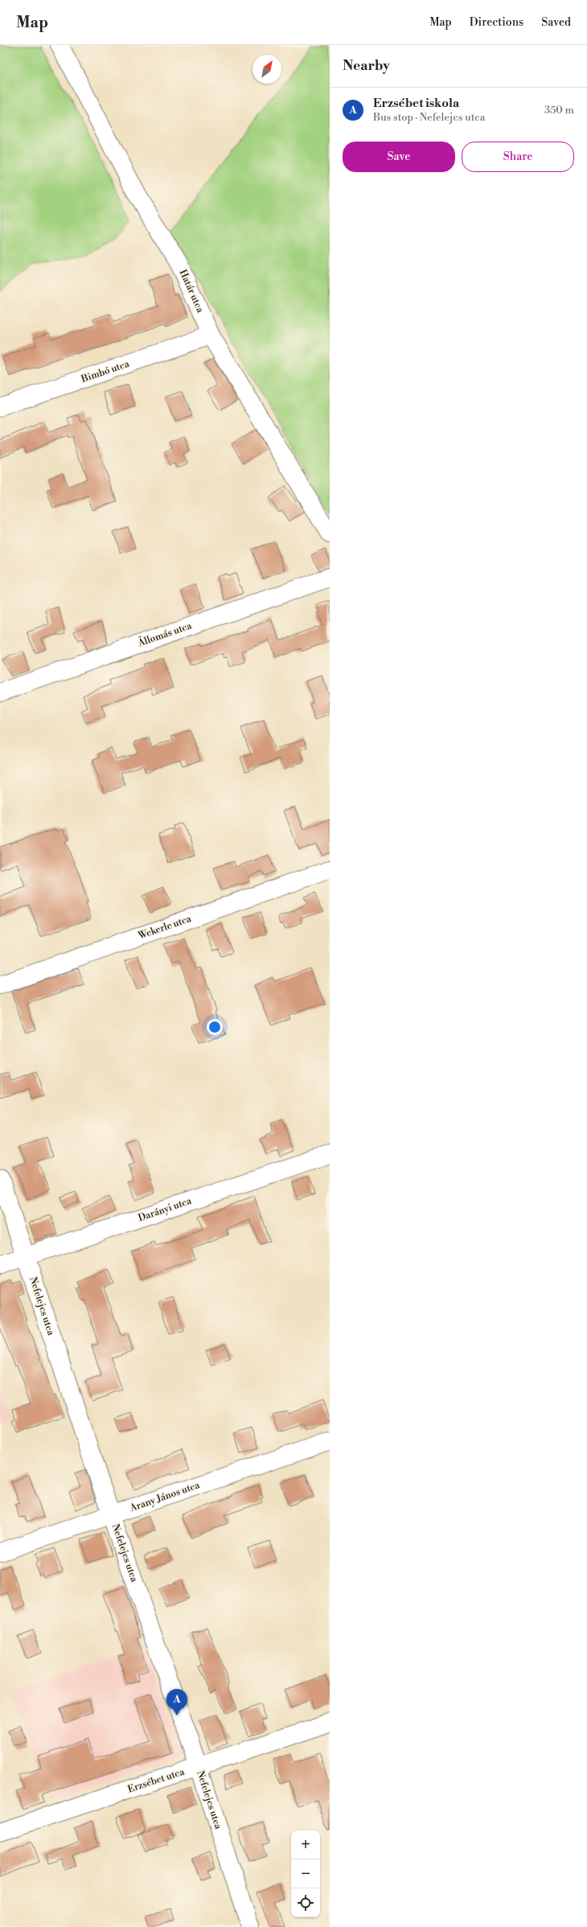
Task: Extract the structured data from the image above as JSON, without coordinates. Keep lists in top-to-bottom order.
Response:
{
  "streets": {
    "street": [
      "Határ utca",
      "Bimbó utca",
      "Állomás utca",
      "Wekerle utca",
      "Darányi utca",
      "Nefelejcs utca",
      "Arany János utca",
      "Erzsébet utca"
    ]
  },
  "crossings": [
    ["Határ utca", "Bimbó utca"],
    ["Darányi utca", "Nefelejcs utca"],
    ["Nefelejcs utca", "Arany János utca"],
    ["Nefelejcs utca", "Erzsébet utca"]
  ],
  "north": "top right",
  "page": {
    "header": "Map",
    "nav": ["Map", "Directions", "Saved"],
    "heading": "Nearby",
    "list": [
      {
        "mark": "A",
        "name": "Erzsébet iskola",
        "note": "Bus stop · Nefelejcs utca",
        "value": "350 m"
      }
    ],
    "buttons": ["Save", "Share"],
    "pins": "A",
    "map_buttons": ["+", "−"]
  }
}
